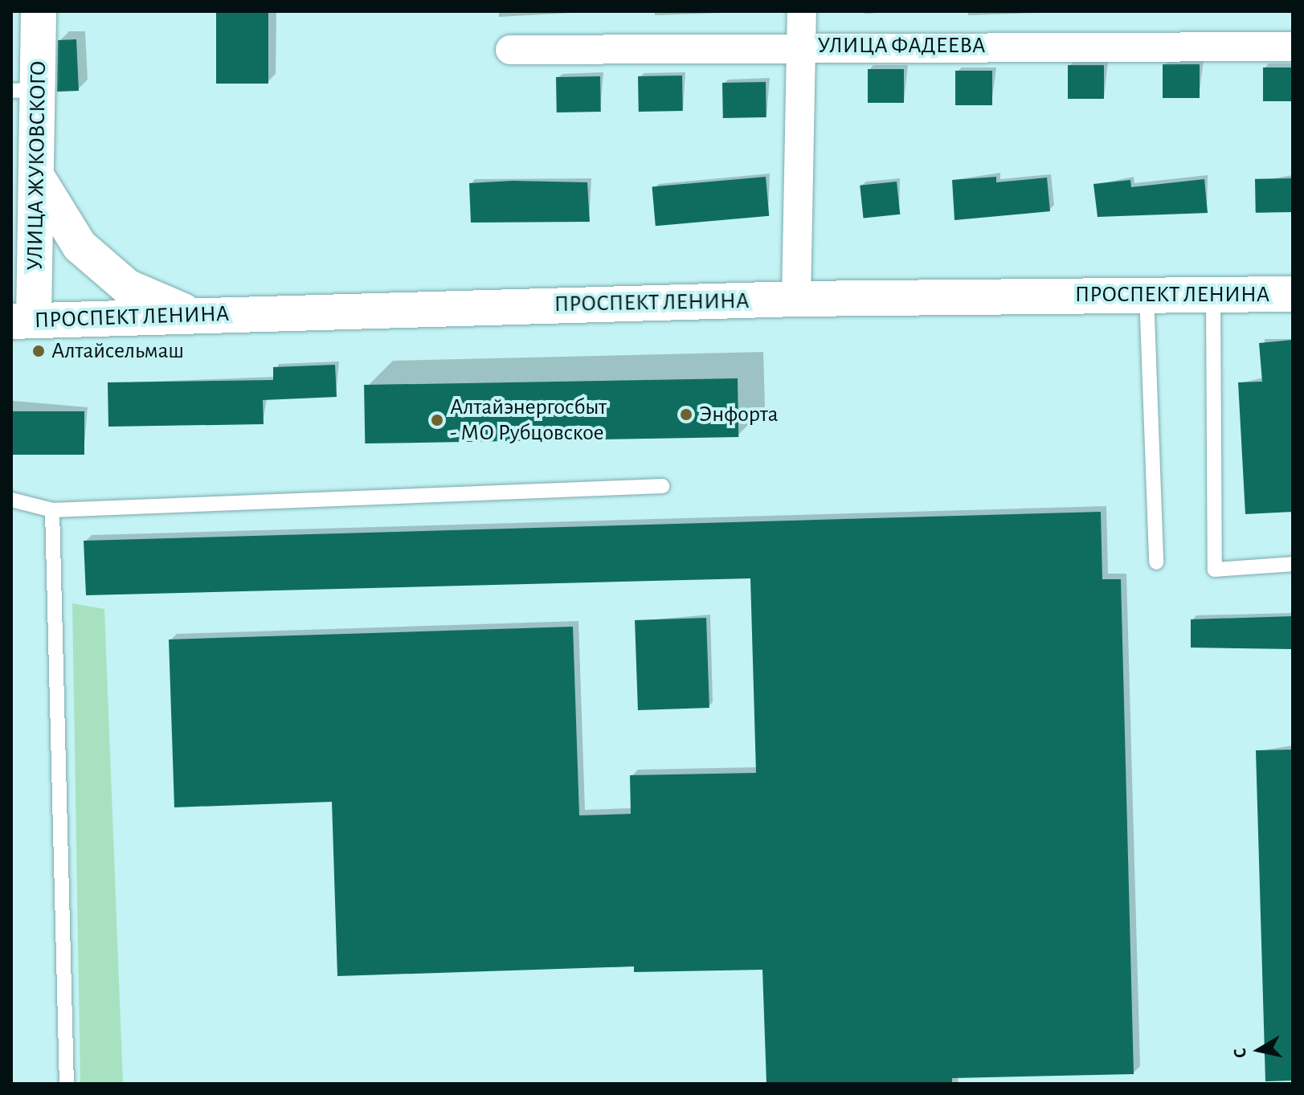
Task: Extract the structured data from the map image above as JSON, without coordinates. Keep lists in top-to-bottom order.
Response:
{
  "streets": {
    "street": ["УЛИЦА ФАДЕЕВА", "УЛИЦА ЖУКОВСКОГО", "ПРОСПЕКТ ЛЕНИНА"]
  },
  "crossings": [
    ["УЛИЦА ЖУКОВСКОГО", "ПРОСПЕКТ ЛЕНИНА"]
  ],
  "places": ["Алтайсельмаш", "Энфорта", "Алтайэнергосбыт - МО Рубцовское"],
  "north": "left"
}
